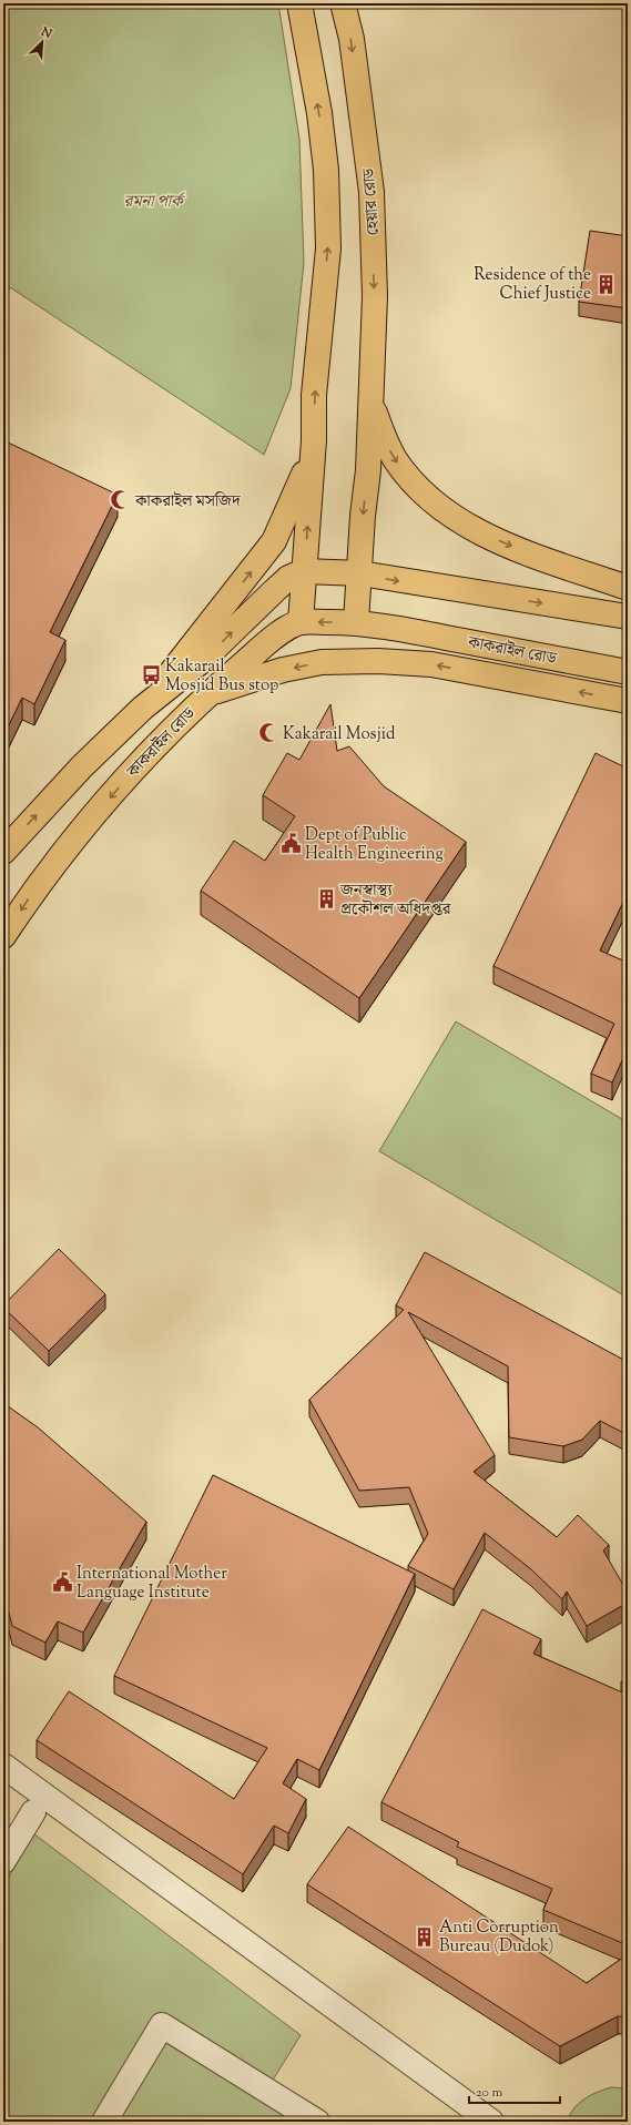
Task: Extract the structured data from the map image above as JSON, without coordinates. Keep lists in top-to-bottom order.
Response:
{
  "streets": {
    "main road": ["হেয়ার রোড", "কাকরাইল রোড"]
  },
  "crossings": [
    ["হেয়ার রোড", "কাকরাইল রোড"]
  ],
  "parks": ["রমনা পার্ক"],
  "places": {
    "building": ["Residence of the Chief Justice", "জনস্বাস্থ্য প্রকৌশল অধিদপ্তর", "Anti Corruption Bureau (Dudok)"],
    "mosque": ["কাকরাইল মসজিদ", "Kakarail Mosjid"],
    "bus stop": ["Kakarail Mosjid Bus stop"],
    "public building": ["Dept of Public Health Engineering", "International Mother Language Institute"]
  },
  "scale_bar": "20 m",
  "north": "top right"
}
